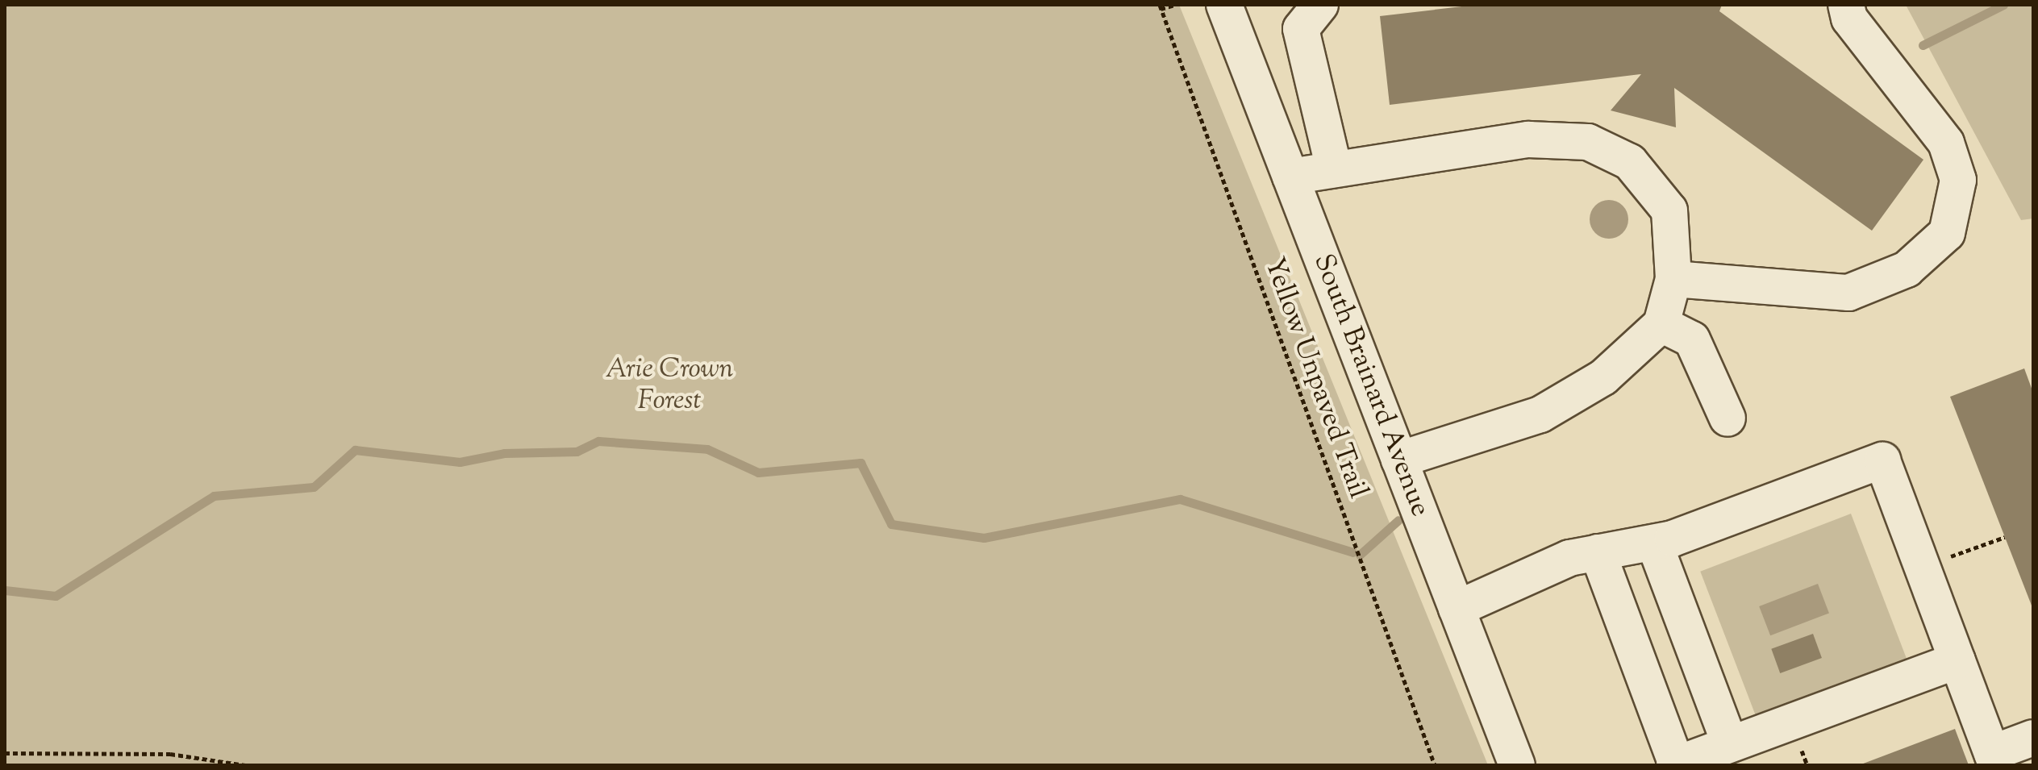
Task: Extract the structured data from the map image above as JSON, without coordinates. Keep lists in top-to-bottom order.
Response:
{
  "streets": {
    "street": ["South Brainard Avenue"],
    "path": ["Yellow Unpaved Trail"]
  },
  "parks": ["Arie Crown Forest"]
}
